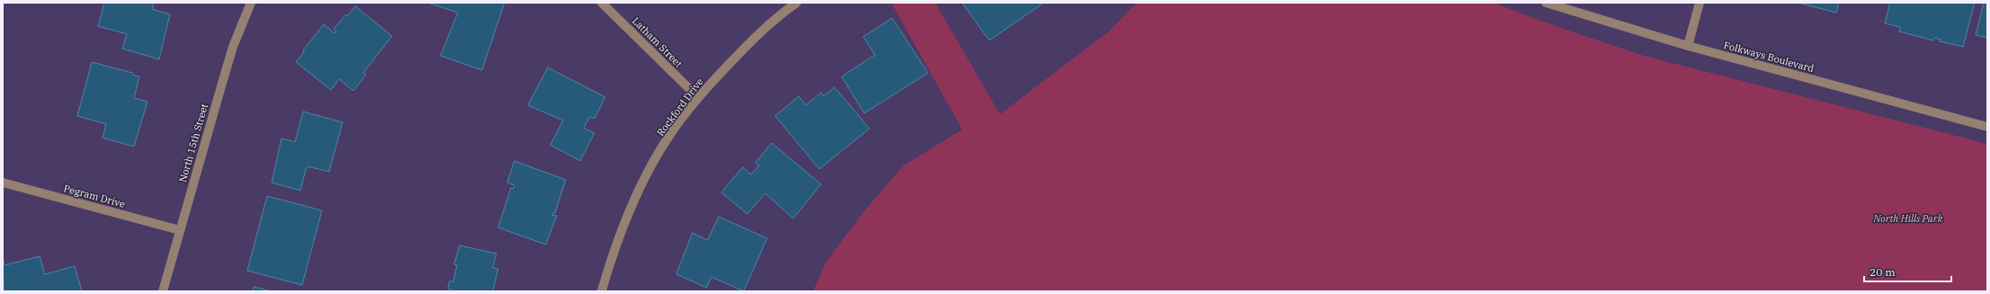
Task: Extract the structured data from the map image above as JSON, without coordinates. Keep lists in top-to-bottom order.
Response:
{
  "streets": {
    "street": [
      "Latham Street",
      "Folkways Boulevard",
      "Rockford Drive",
      "North 15th Street",
      "Pegram Drive"
    ]
  },
  "crossings": [
    ["Latham Street", "Rockford Drive"],
    ["North 15th Street", "Pegram Drive"]
  ],
  "parks": ["North Hills Park"],
  "scale_bar": "20 m"
}
